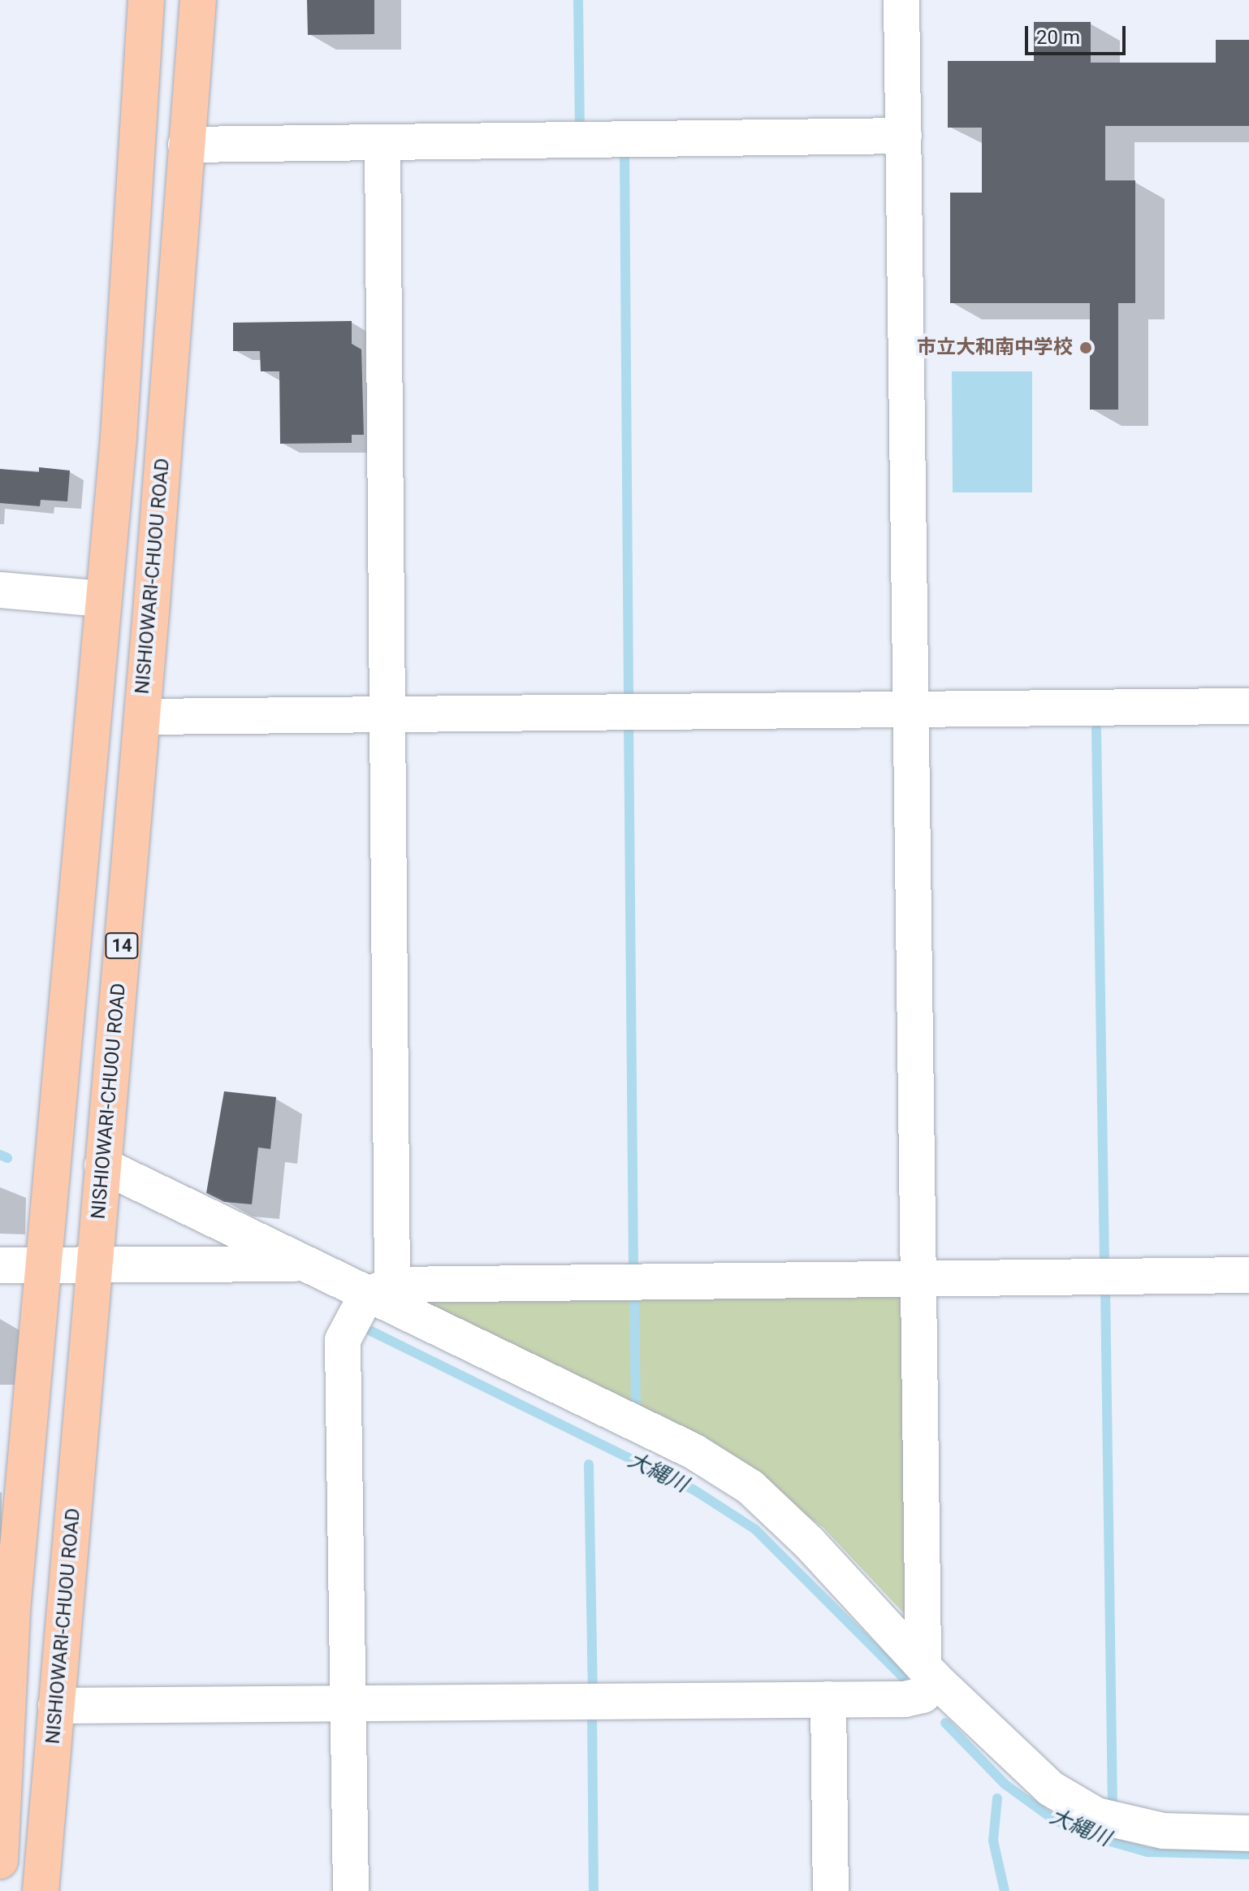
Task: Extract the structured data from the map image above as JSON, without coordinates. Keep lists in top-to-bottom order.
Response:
{
  "streets": {
    "main road": ["NISHIOWARI-CHUOU ROAD", "14"]
  },
  "water": ["大縄川"],
  "places": ["市立大和南中学校"],
  "scale_bar": "20 m"
}
